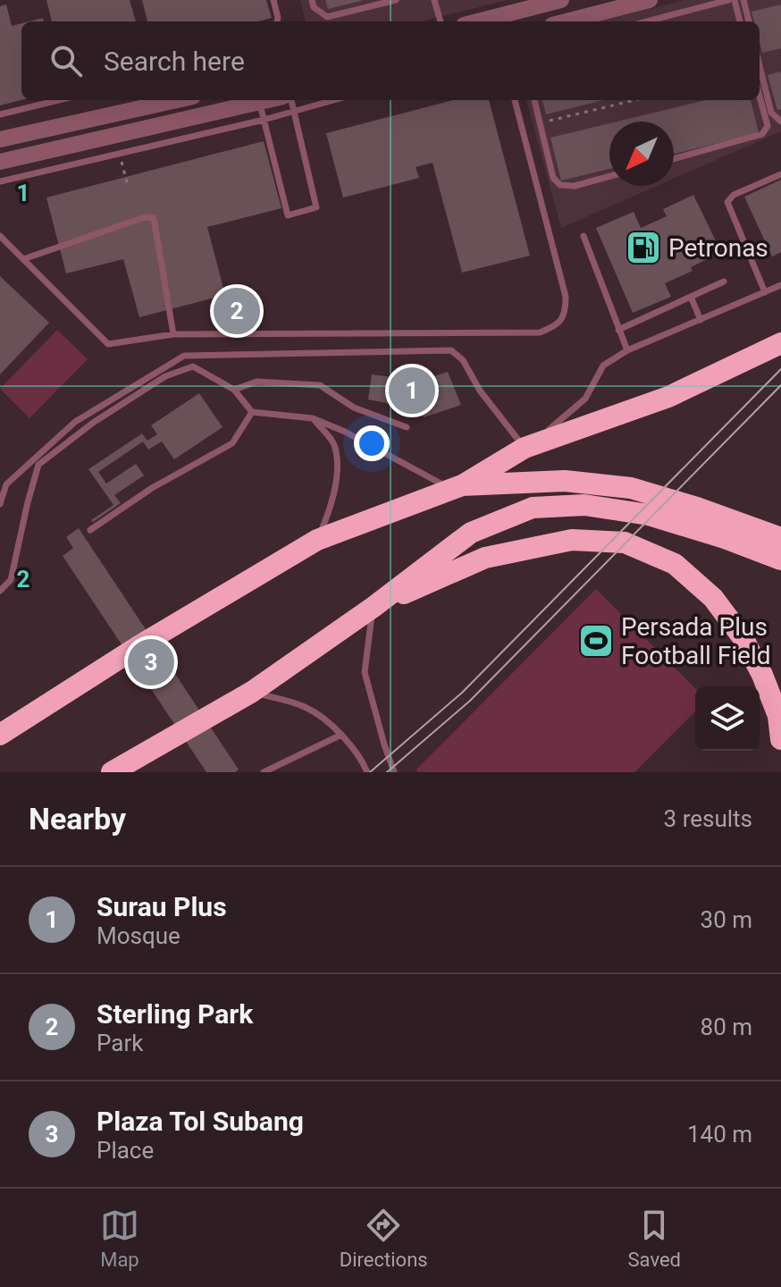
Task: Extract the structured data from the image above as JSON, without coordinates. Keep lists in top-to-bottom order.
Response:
{
  "places": {
    "fuel station": ["Petronas"],
    "sports": ["Persada Plus Football Field"]
  },
  "north": "bottom left",
  "page": {
    "search": "Search here",
    "pins": ["2", "1", "3"],
    "heading": ["Nearby", "3 results"],
    "list": [
      {
        "mark": "1",
        "name": "Surau Plus",
        "note": "Mosque",
        "value": "30 m"
      },
      {
        "mark": "2",
        "name": "Sterling Park",
        "note": "Park",
        "value": "80 m"
      },
      {
        "mark": "3",
        "name": "Plaza Tol Subang",
        "note": "Place",
        "value": "140 m"
      }
    ],
    "nav": ["Map", "Directions", "Saved"]
  },
  "grid": {
    "rows": ["1", "2"]
  }
}
